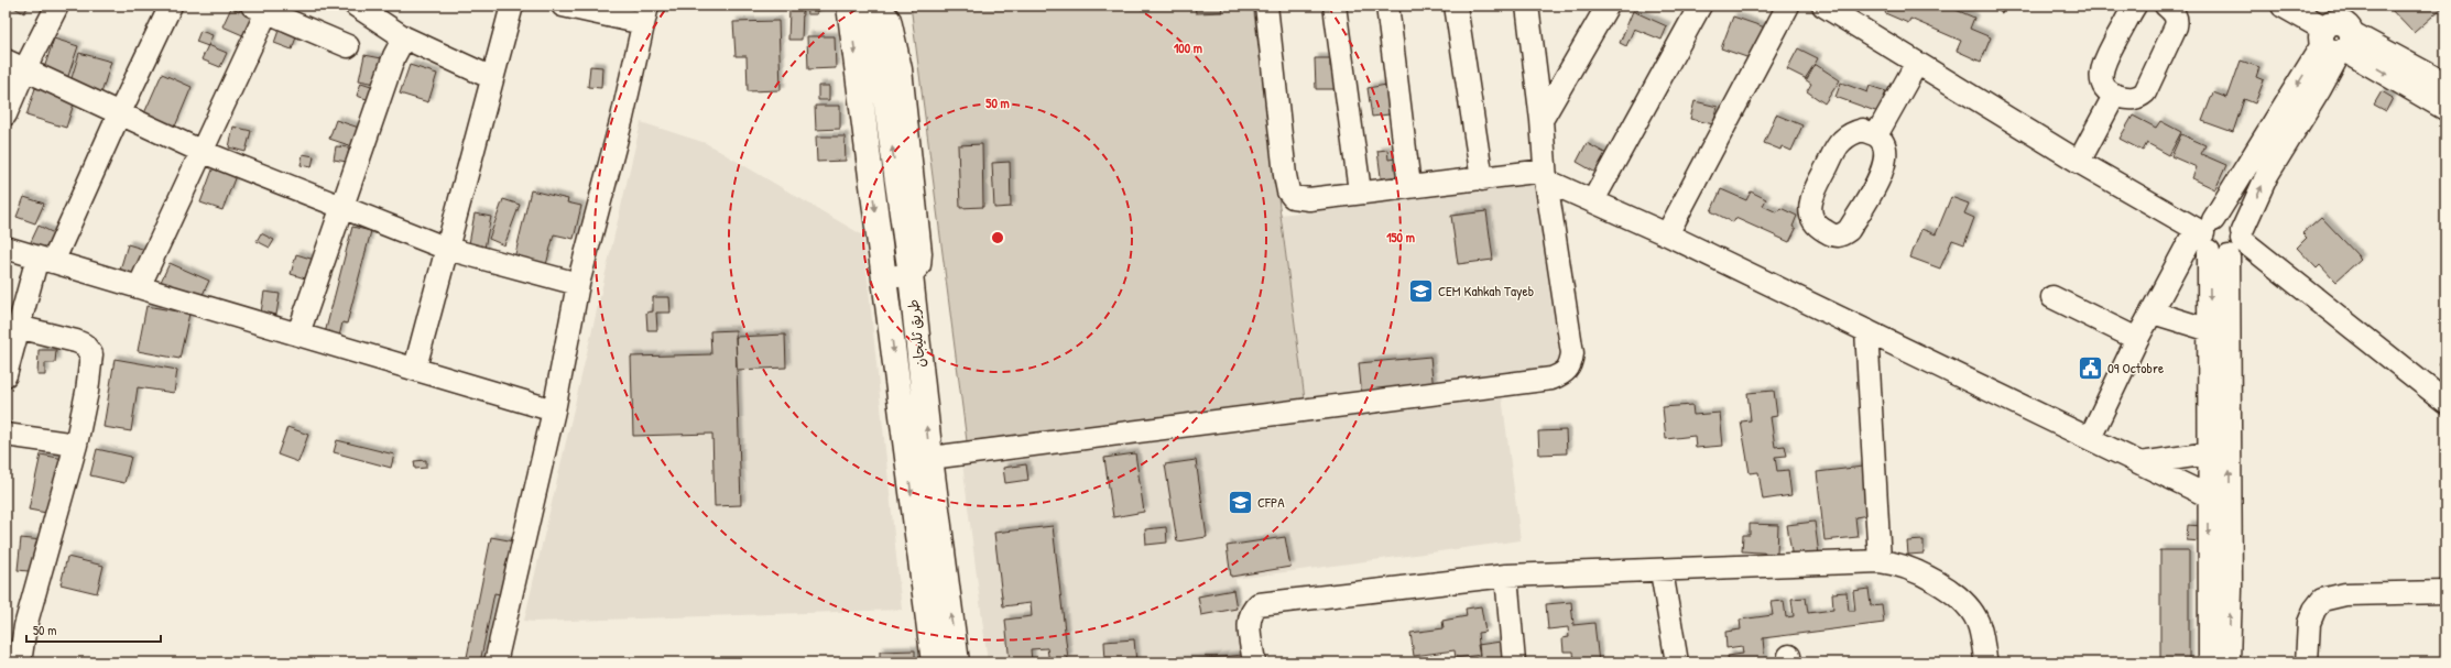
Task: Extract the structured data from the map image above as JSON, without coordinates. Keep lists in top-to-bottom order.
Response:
{
  "streets": {
    "main road": ["طريق ثليجان"]
  },
  "places": {
    "school or university": ["CEM Kahkah Tayeb", "CFPA"],
    "public building": ["09 Octobre"]
  },
  "scale_bar": "50 m",
  "rings": ["100 m", "50 m", "150 m"]
}
